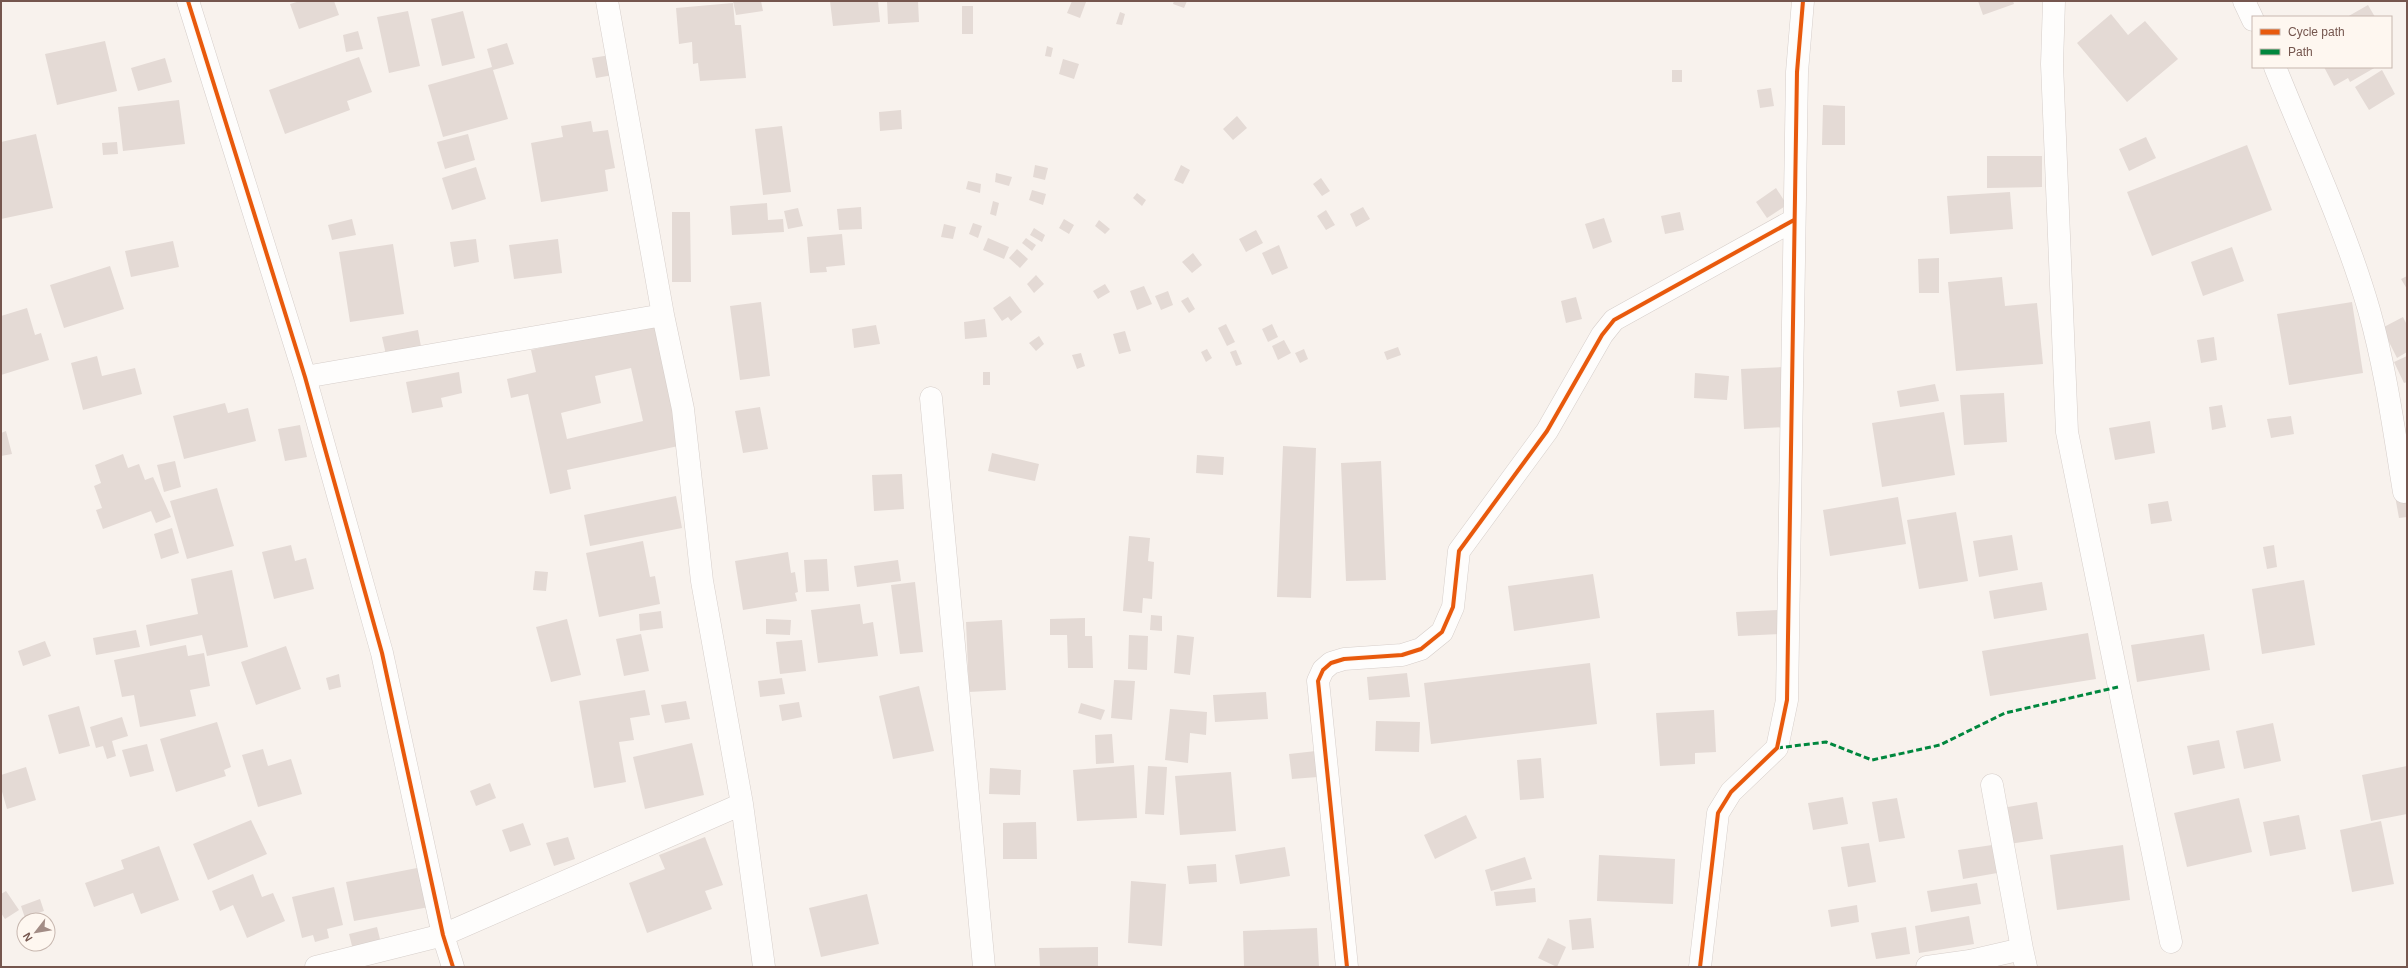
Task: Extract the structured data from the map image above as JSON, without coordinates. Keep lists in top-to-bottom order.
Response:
{
  "legend": ["Cycle path", "Path"],
  "north": "bottom left"
}
